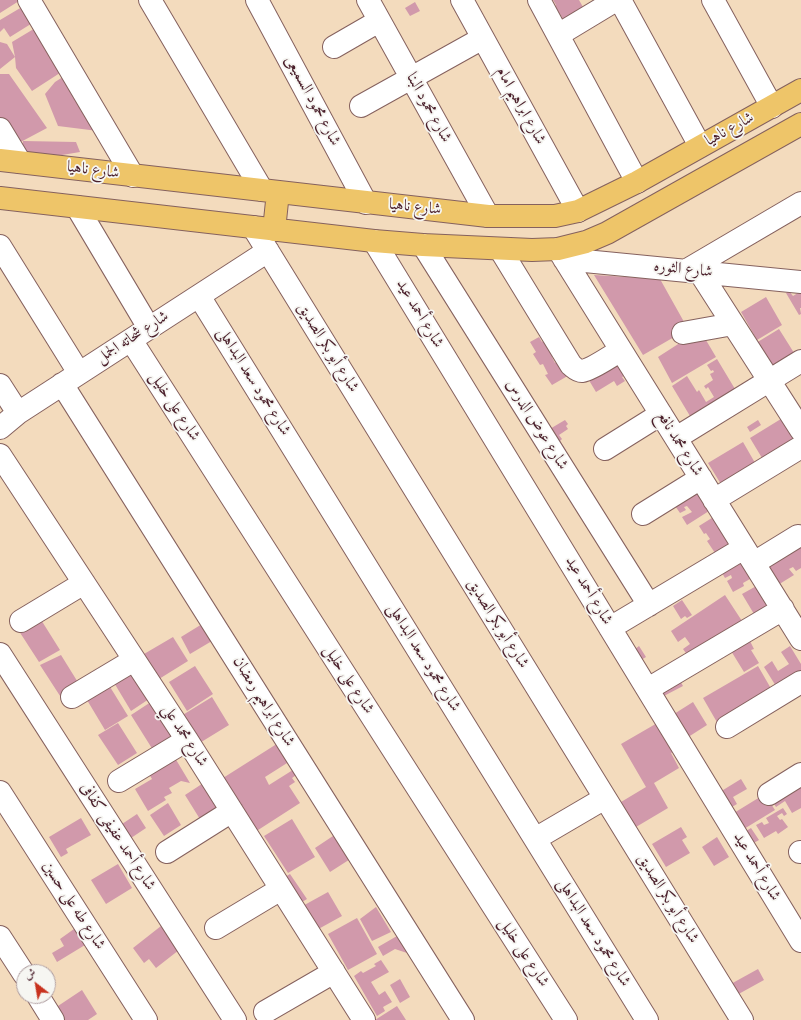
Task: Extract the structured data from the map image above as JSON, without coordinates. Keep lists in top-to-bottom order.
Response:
{
  "streets": {
    "main road": ["شارع ناهيا"],
    "street": [
      "شارع محمود السميعى",
      "شارع ابراهيم امام",
      "شارع محمود البنا",
      "شارع الثوره",
      "شارع أحمد عيد",
      "شارع شحاته الجمل",
      "شارع أبو بكر الصديق",
      "شارع محمود سعد البداهلى",
      "شارع على خليل",
      "شارع عوض الدرس",
      "شارع محمد نافع",
      "شارع ابراهيم رمضان",
      "شارع محمد علي",
      "شارع أحمد عفيفى كفافى",
      "شارع طه على حسين"
    ]
  },
  "crossings": [
    ["شارع محمود السميعى", "شارع ناهيا"],
    ["شارع ابراهيم امام", "شارع ناهيا"],
    ["شارع محمود البنا", "شارع ناهيا"],
    ["شارع ناهيا", "شارع الثوره"],
    ["شارع ناهيا", "شارع أحمد عيد"],
    ["شارع ناهيا", "شارع أبو بكر الصديق"],
    ["شارع ناهيا", "شارع على خليل"],
    ["شارع ناهيا", "شارع عوض الدرس"],
    ["شارع ناهيا", "شارع محمد نافع"],
    ["شارع الثوره", "شارع محمد نافع"],
    ["شارع شحاته الجمل", "شارع أبو بكر الصديق"],
    ["شارع شحاته الجمل", "شارع محمود سعد البداهلى"],
    ["شارع شحاته الجمل", "شارع على خليل"],
    ["شارع شحاته الجمل", "شارع ابراهيم رمضان"]
  ],
  "north": "top left"
}
